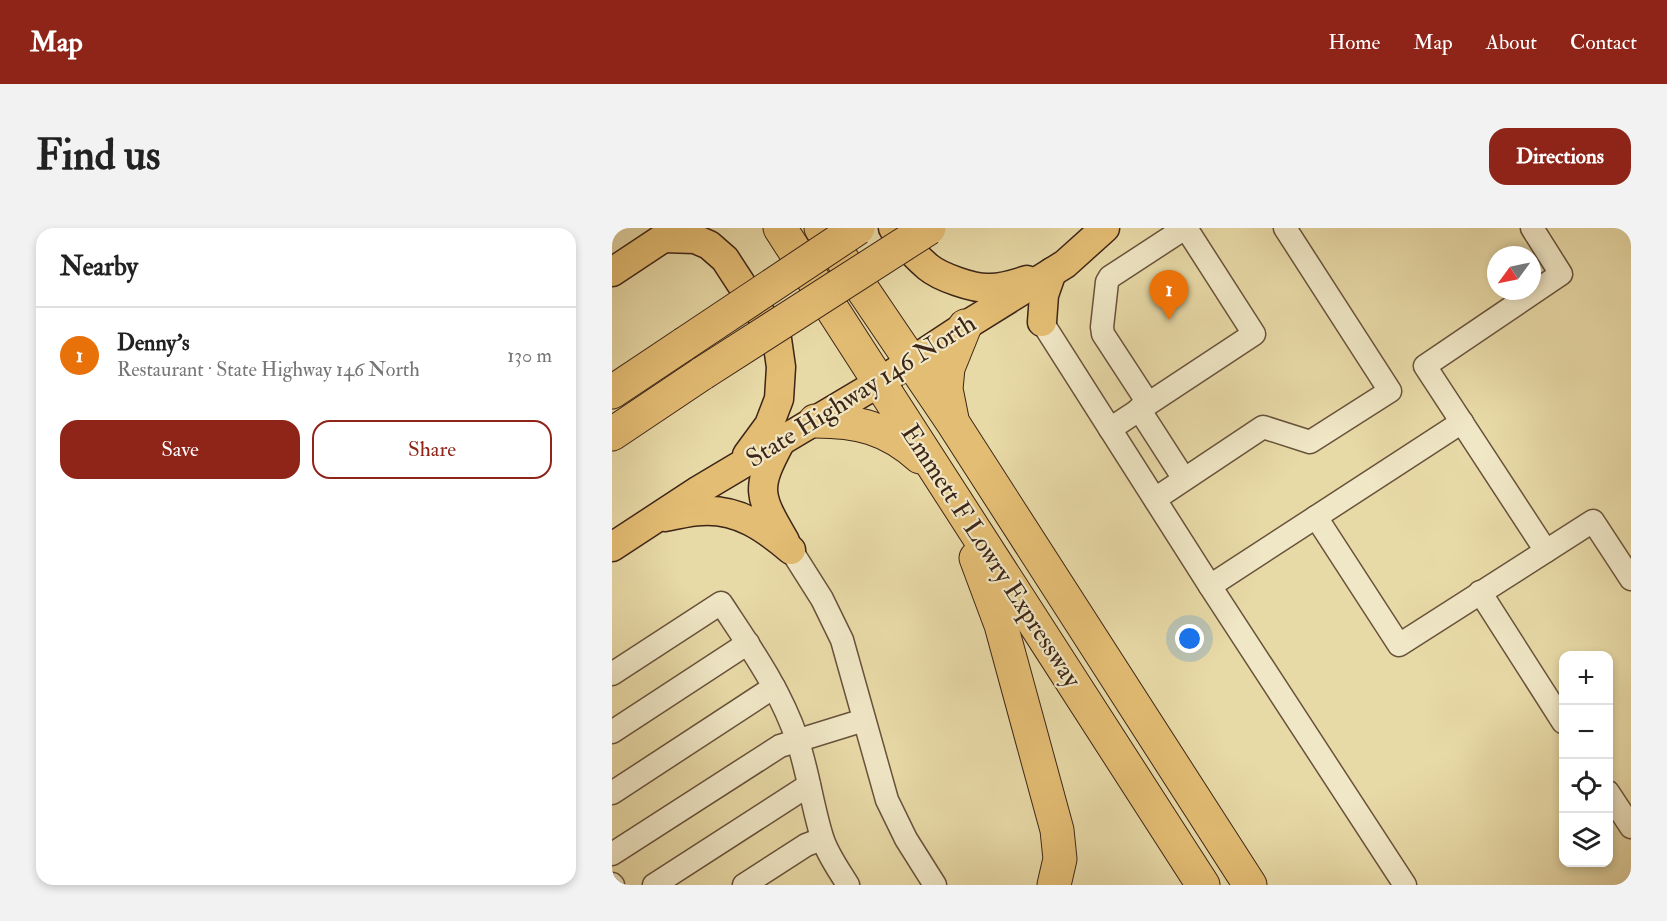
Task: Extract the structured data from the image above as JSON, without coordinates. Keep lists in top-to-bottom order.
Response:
{
  "streets": {
    "highway": ["Emmett F Lowry Expressway"],
    "main road": ["State Highway 146 North"]
  },
  "crossings": [
    ["State Highway 146 North", "Emmett F Lowry Expressway"]
  ],
  "north": "bottom left",
  "page": {
    "header": "Map",
    "nav": [
      "Home",
      "Map",
      "About",
      "Contact"
    ],
    "buttons": [
      "Directions",
      ["Save", "Share"]
    ],
    "title": "Find us",
    "heading": "Nearby",
    "pins": "1",
    "list": [
      {
        "mark": "1",
        "name": "Denny's",
        "note": "Restaurant · State Highway 146 North",
        "value": "130 m"
      }
    ],
    "map_buttons": ["+", "−"]
  }
}
